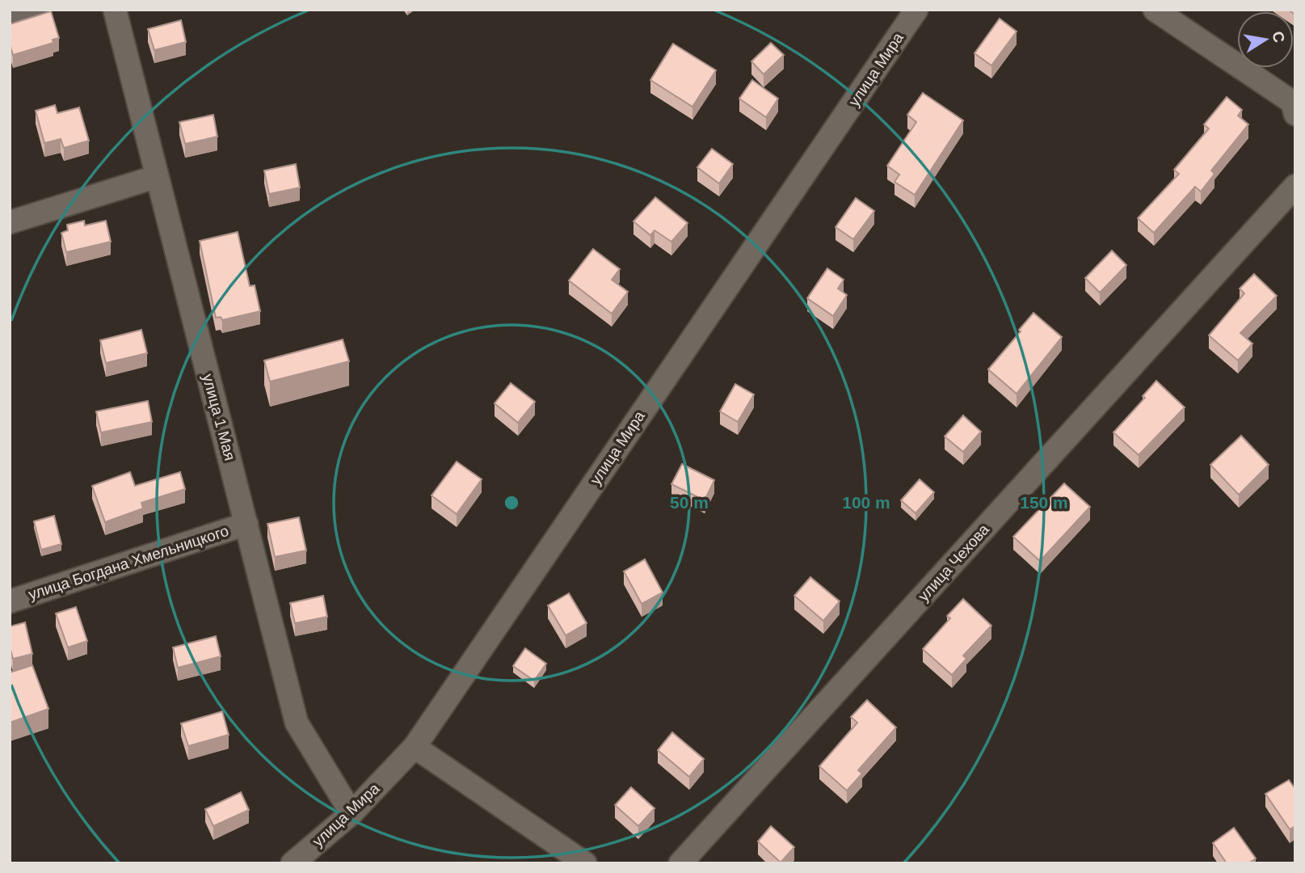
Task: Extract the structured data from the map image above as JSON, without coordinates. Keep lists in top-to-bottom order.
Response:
{
  "streets": {
    "street": [
      "улица Мира",
      "улица 1 Мая",
      "улица Богдана Хмельницкого",
      "улица Чехова"
    ]
  },
  "crossings": [
    ["улица Мира", "улица 1 Мая"],
    ["улица 1 Мая", "улица Богдана Хмельницкого"]
  ],
  "north": "right",
  "rings": ["50 m", "100 m", "150 m"]
}
